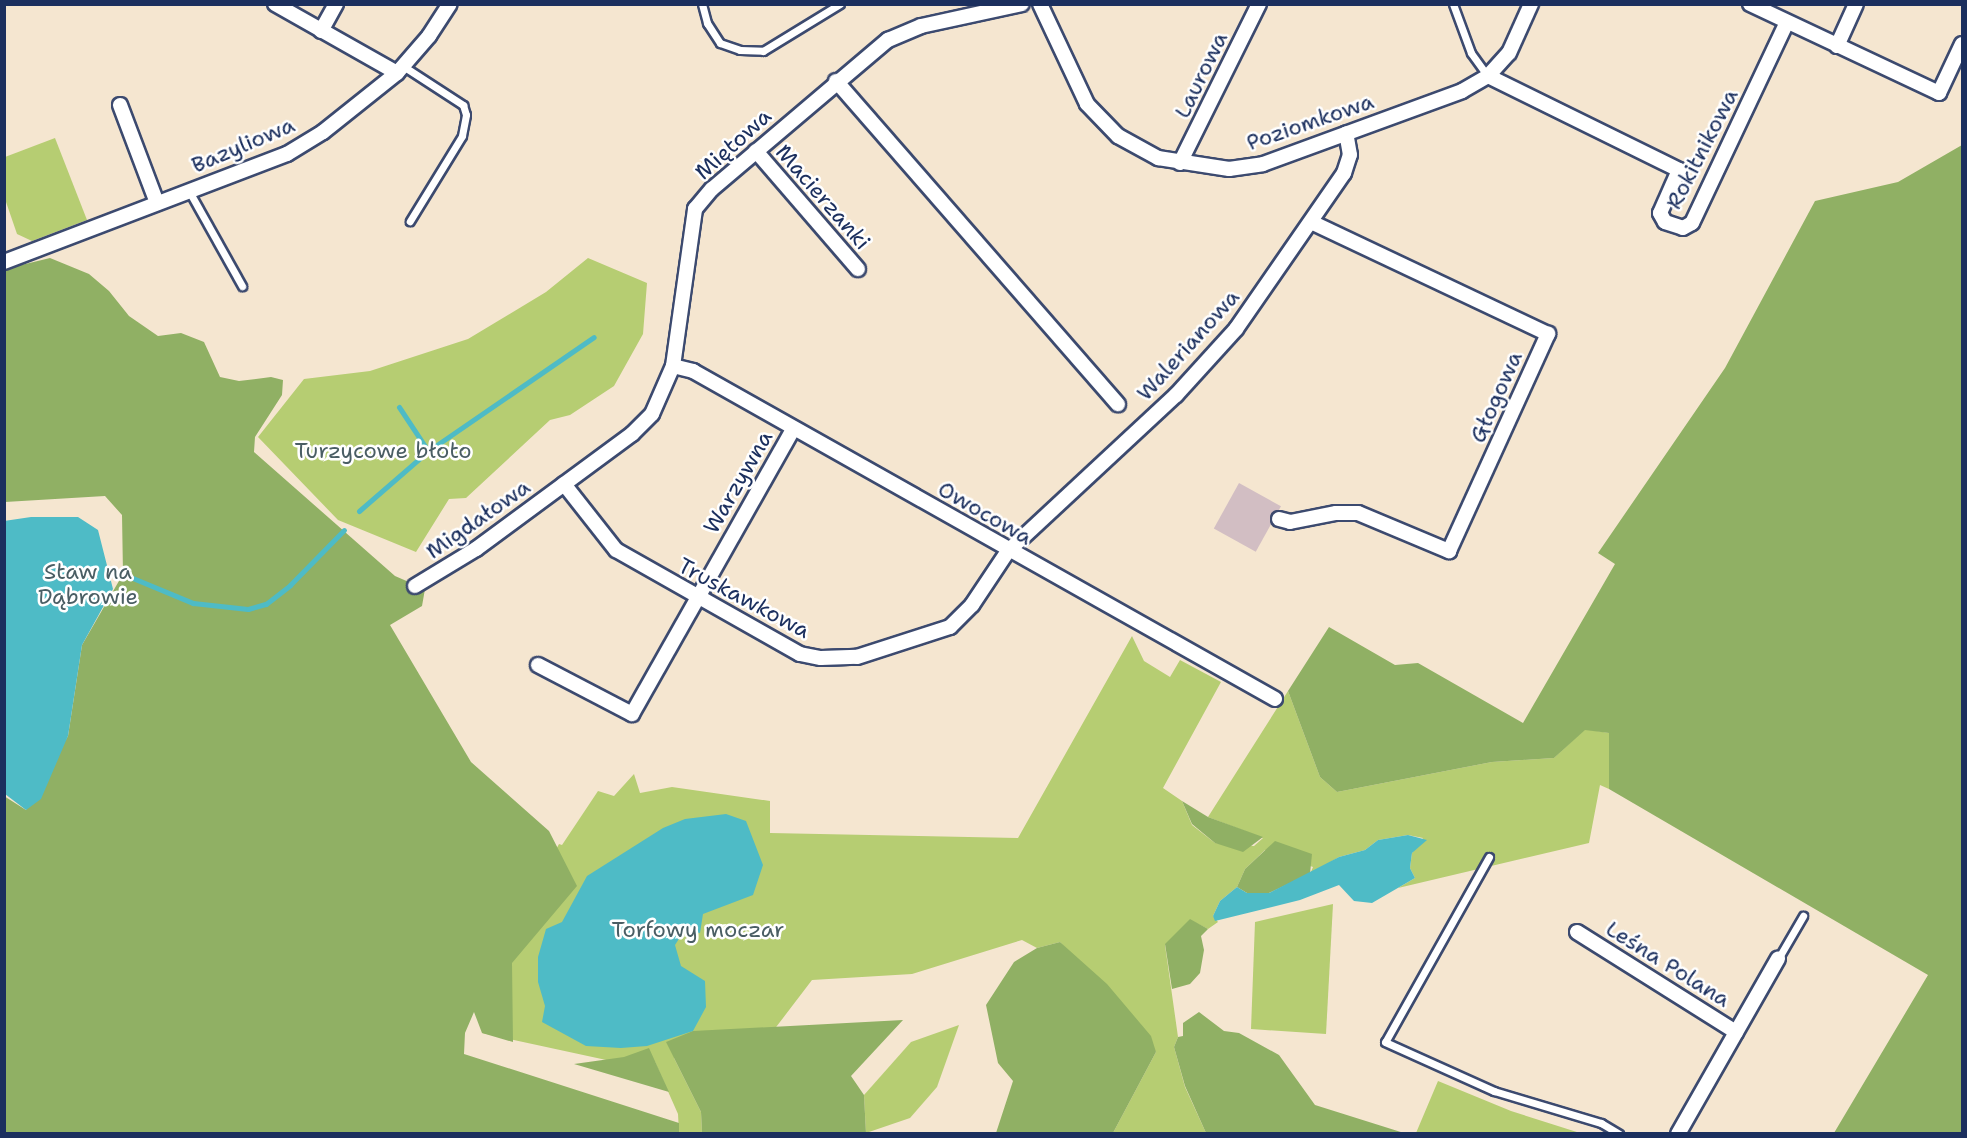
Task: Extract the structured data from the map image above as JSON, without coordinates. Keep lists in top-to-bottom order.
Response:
{
  "streets": {
    "street": [
      "Laurowa",
      "Poziomkowa",
      "Miętowa",
      "Bazyliowa",
      "Rokitnikowa",
      "Macierzanki",
      "Walerianowa",
      "Głogowa",
      "Warzywna",
      "Owocowa",
      "Migdałowa",
      "Truskawkowa",
      "Leśna Polana"
    ]
  },
  "crossings": [
    ["Laurowa", "Poziomkowa"],
    ["Poziomkowa", "Rokitnikowa"],
    ["Poziomkowa", "Walerianowa"],
    ["Miętowa", "Macierzanki"],
    ["Miętowa", "Walerianowa"],
    ["Miętowa", "Owocowa"],
    ["Miętowa", "Migdałowa"],
    ["Miętowa", "Truskawkowa"],
    ["Walerianowa", "Głogowa"],
    ["Walerianowa", "Owocowa"],
    ["Walerianowa", "Truskawkowa"],
    ["Warzywna", "Owocowa"],
    ["Warzywna", "Truskawkowa"],
    ["Owocowa", "Truskawkowa"],
    ["Migdałowa", "Truskawkowa"]
  ],
  "parks": ["Turzycowe błoto", "Staw na Dąbrowie", "Torfowy moczar"]
}
